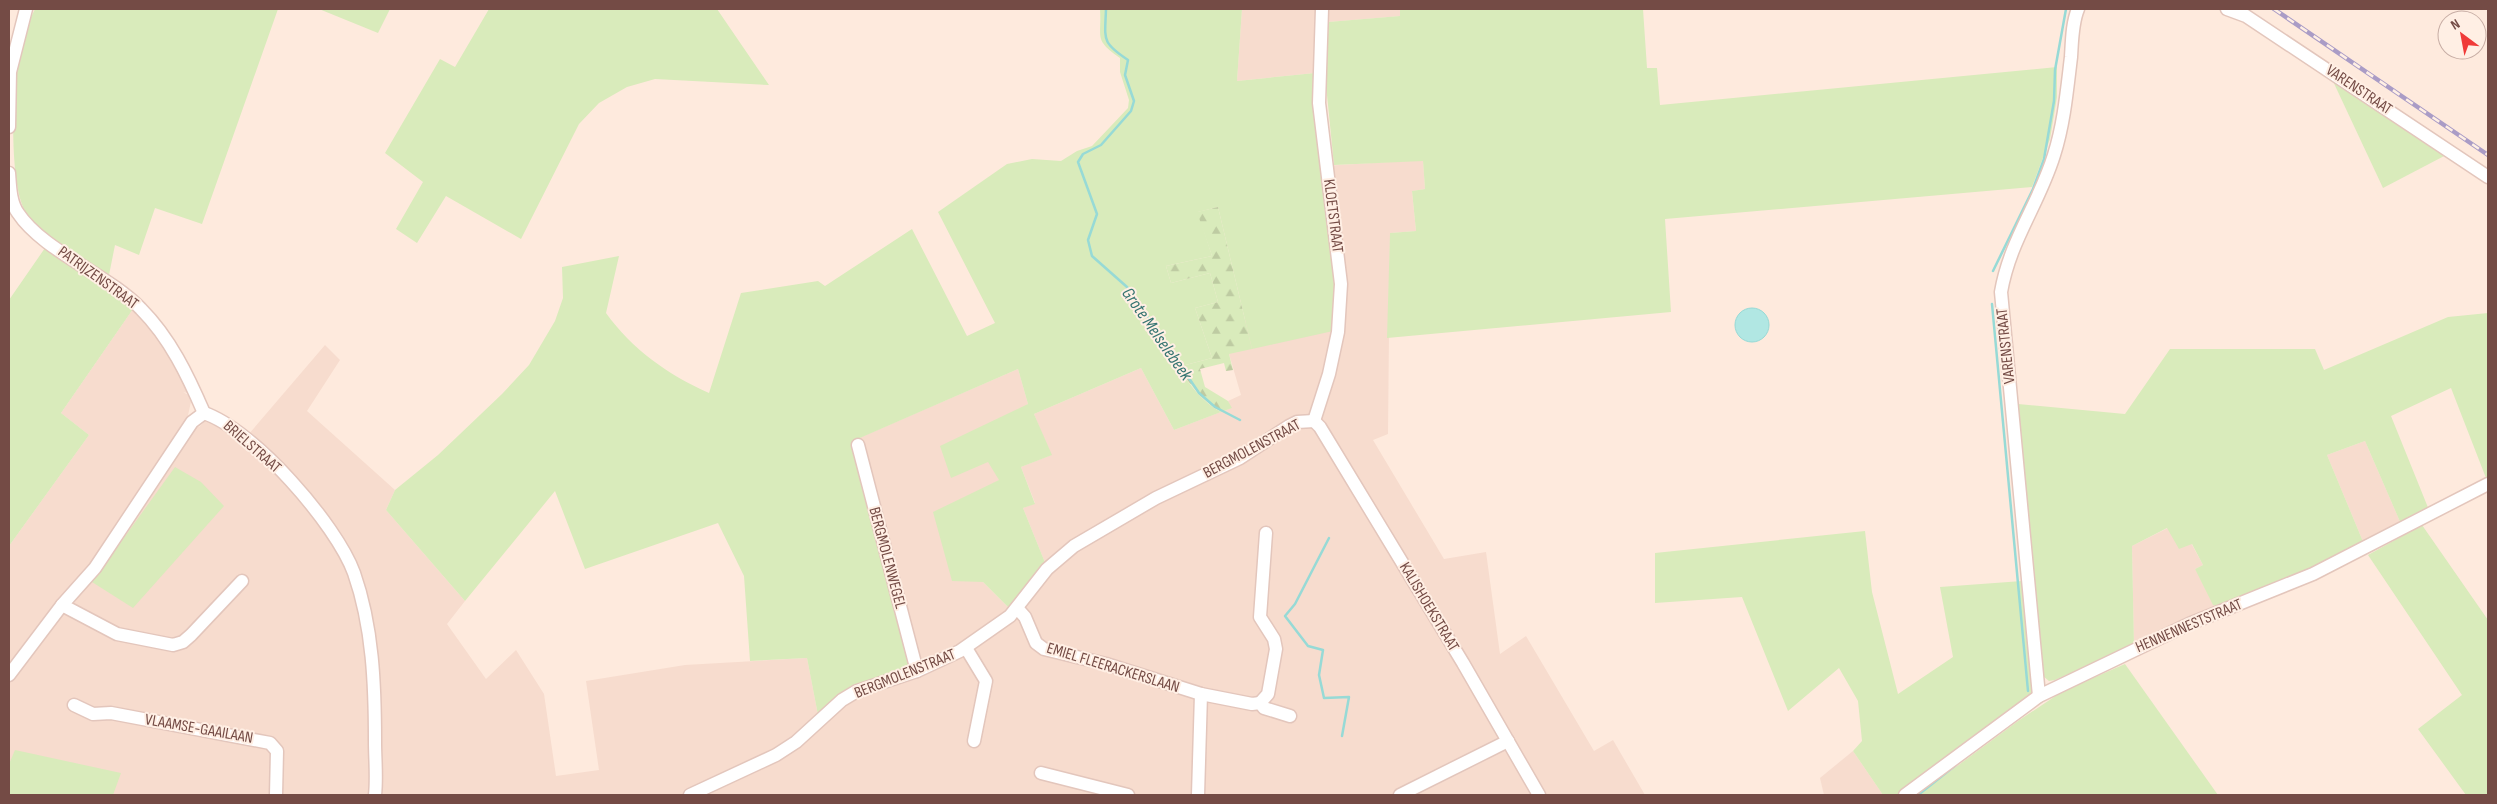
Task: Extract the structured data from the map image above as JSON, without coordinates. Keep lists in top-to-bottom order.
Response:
{
  "streets": {
    "street": [
      "VARENSTRAAT",
      "KLOETSTRAAT",
      "PATRIJZENSTRAAT",
      "BRIELSTRAAT",
      "BERGMOLENSTRAAT",
      "BERGMOLENWEGEL",
      "KALISHOEKSTRAAT",
      "HENNENNESTSTRAAT",
      "EMIEL FLEERACKERSLAAN",
      "VLAAMSE-GAAILAAN"
    ]
  },
  "crossings": [
    ["VARENSTRAAT", "HENNENNESTSTRAAT"],
    ["KLOETSTRAAT", "BERGMOLENSTRAAT"],
    ["KLOETSTRAAT", "KALISHOEKSTRAAT"],
    ["PATRIJZENSTRAAT", "BRIELSTRAAT"],
    ["BERGMOLENSTRAAT", "BERGMOLENWEGEL"],
    ["BERGMOLENSTRAAT", "KALISHOEKSTRAAT"],
    ["BERGMOLENSTRAAT", "EMIEL FLEERACKERSLAAN"]
  ],
  "water": ["Grote Melselebeek"],
  "north": "top left"
}
